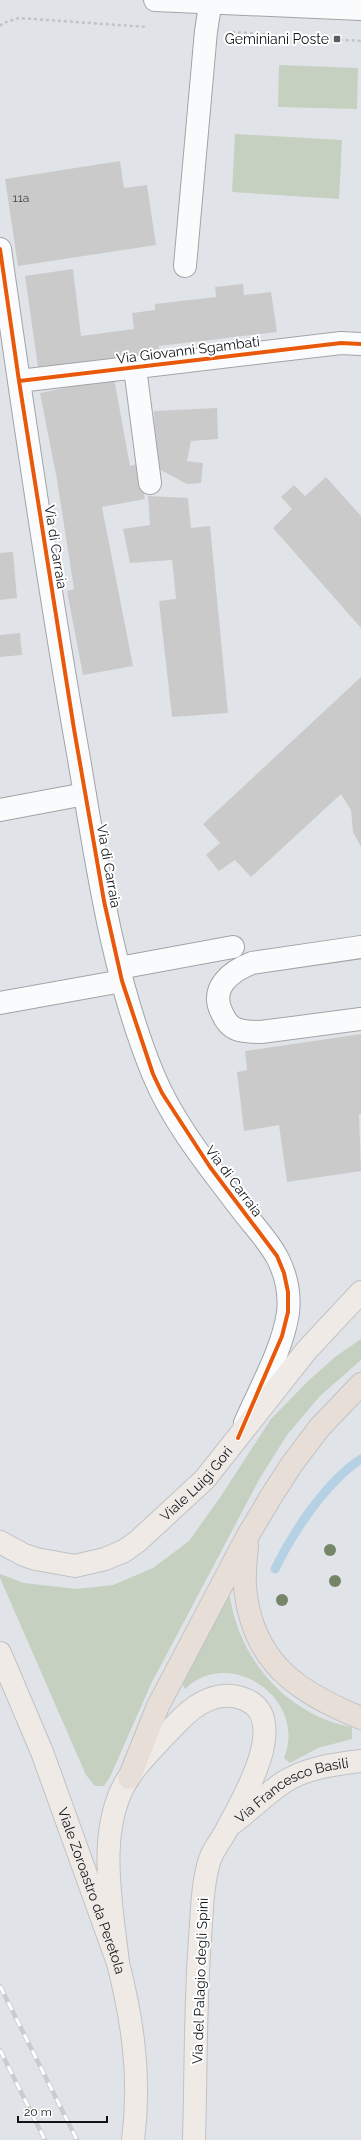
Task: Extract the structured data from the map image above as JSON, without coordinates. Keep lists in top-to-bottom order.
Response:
{
  "streets": {
    "main road": [
      "Viale Luigi Gori",
      "Via Francesco Basili",
      "Viale Zoroastro da Peretola",
      "Via del Palagio degli Spini"
    ],
    "street": ["Via Giovanni Sgambati", "Via di Carraia"]
  },
  "crossings": [
    ["Via Giovanni Sgambati", "Via di Carraia"],
    ["Via di Carraia", "Viale Luigi Gori"],
    ["Via Francesco Basili", "Via del Palagio degli Spini"]
  ],
  "places": {
    "transit": ["Geminiani Poste"]
  },
  "house_numbers": ["11a"],
  "scale_bar": "20 m"
}
